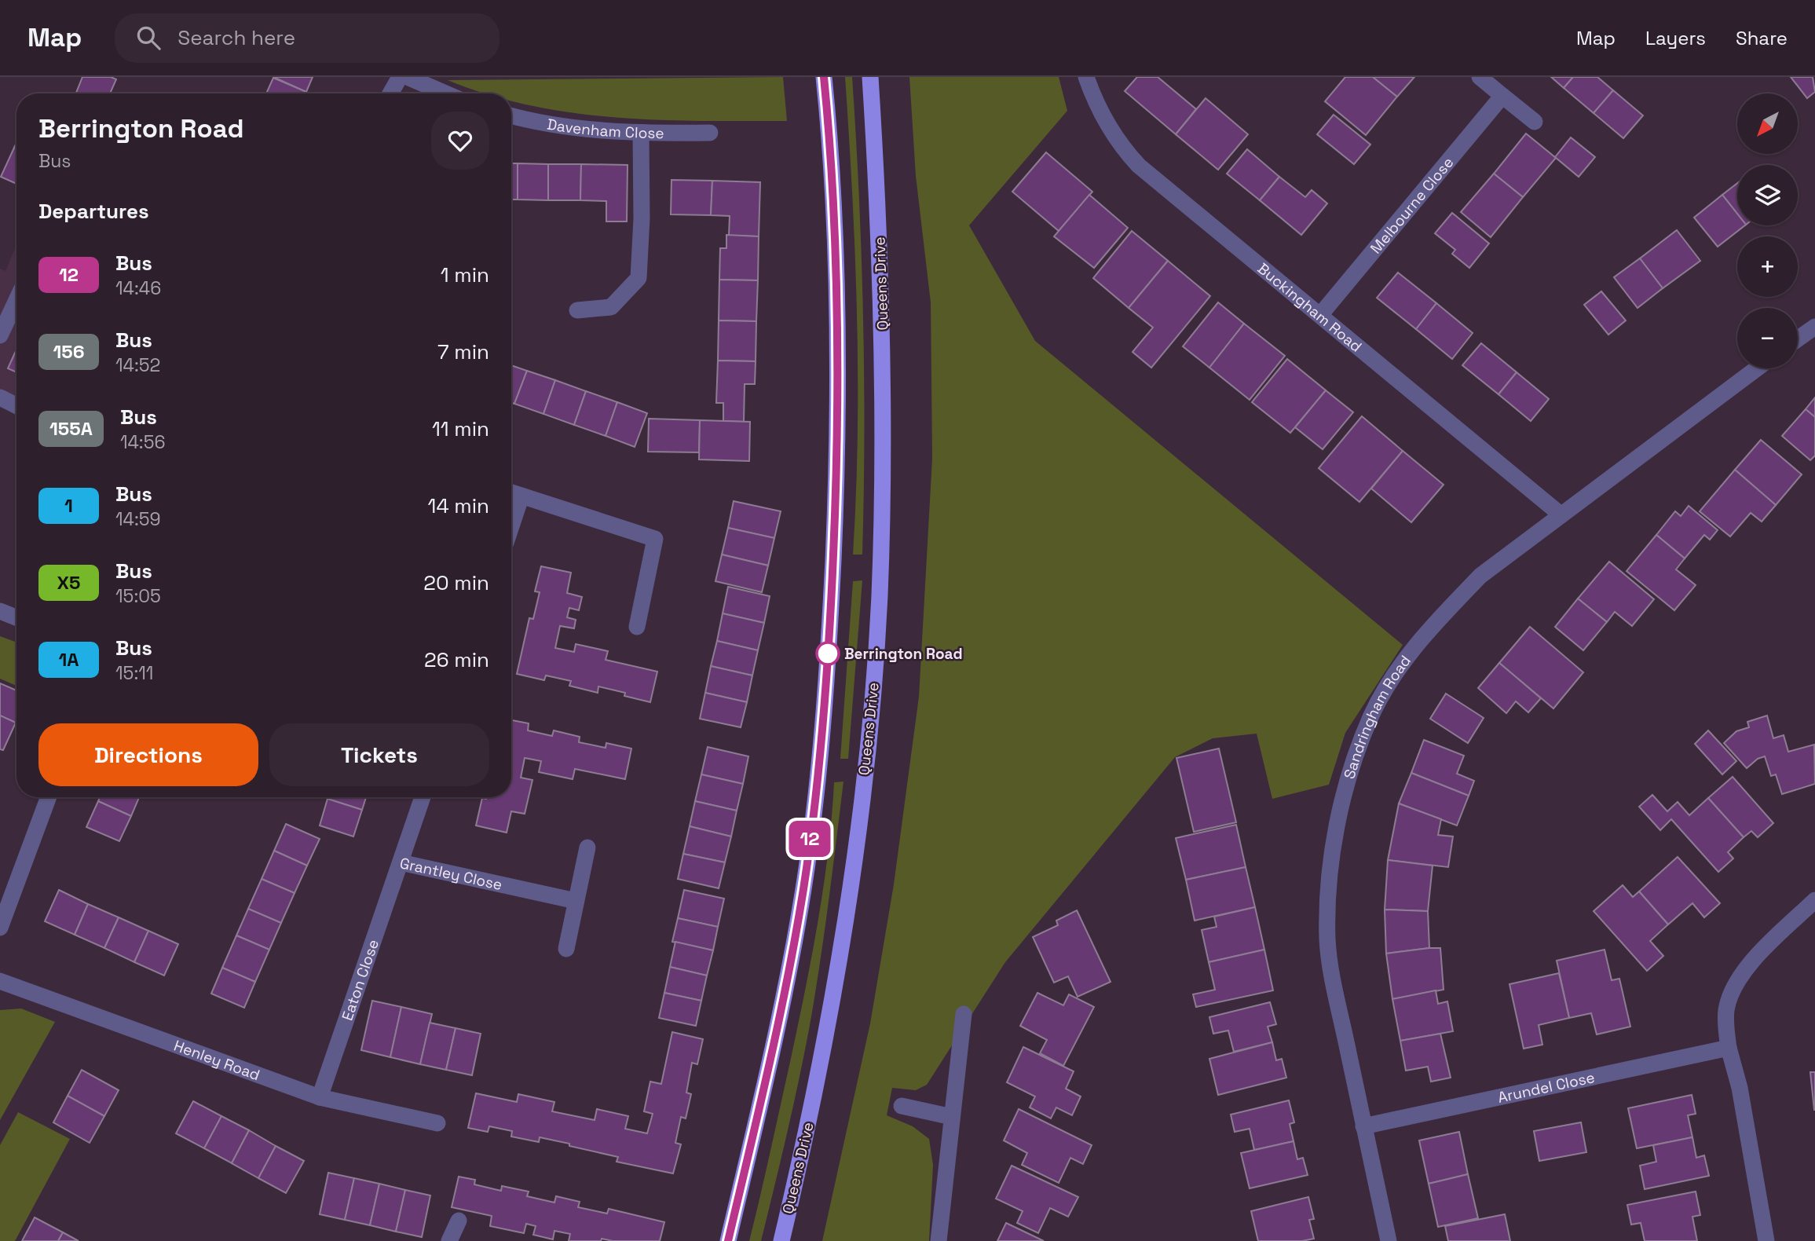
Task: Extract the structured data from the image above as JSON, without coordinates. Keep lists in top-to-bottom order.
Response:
{
  "streets": {
    "main road": ["Queens Drive"],
    "street": [
      "Davenham Close",
      "Melbourne Close",
      "Buckingham Road",
      "Sandringham Road",
      "Grantley Close",
      "Eaton Close",
      "Henley Road",
      "Arundel Close"
    ]
  },
  "crossings": [
    ["Melbourne Close", "Buckingham Road"],
    ["Buckingham Road", "Sandringham Road"],
    ["Sandringham Road", "Arundel Close"],
    ["Grantley Close", "Eaton Close"],
    ["Eaton Close", "Henley Road"]
  ],
  "places": ["Berrington Road"],
  "lines": ["bus line 12"],
  "north": "bottom left",
  "page": {
    "header": "Map",
    "search": "Search here",
    "nav": ["Map", "Layers", "Share"],
    "on_map": "12",
    "map_buttons": ["+", "−"],
    "heading": [
      ["Berrington Road", "Bus"],
      "Departures"
    ],
    "list": [
      {
        "mark": "12",
        "name": "Bus",
        "note": "14:46",
        "value": "1 min"
      },
      {
        "mark": "156",
        "name": "Bus",
        "note": "14:52",
        "value": "7 min"
      },
      {
        "mark": "155A",
        "name": "Bus",
        "note": "14:56",
        "value": "11 min"
      },
      {
        "mark": "1",
        "name": "Bus",
        "note": "14:59",
        "value": "14 min"
      },
      {
        "mark": "X5",
        "name": "Bus",
        "note": "15:05",
        "value": "20 min"
      },
      {
        "mark": "1A",
        "name": "Bus",
        "note": "15:11",
        "value": "26 min"
      }
    ],
    "buttons": ["Directions", "Tickets"]
  }
}
